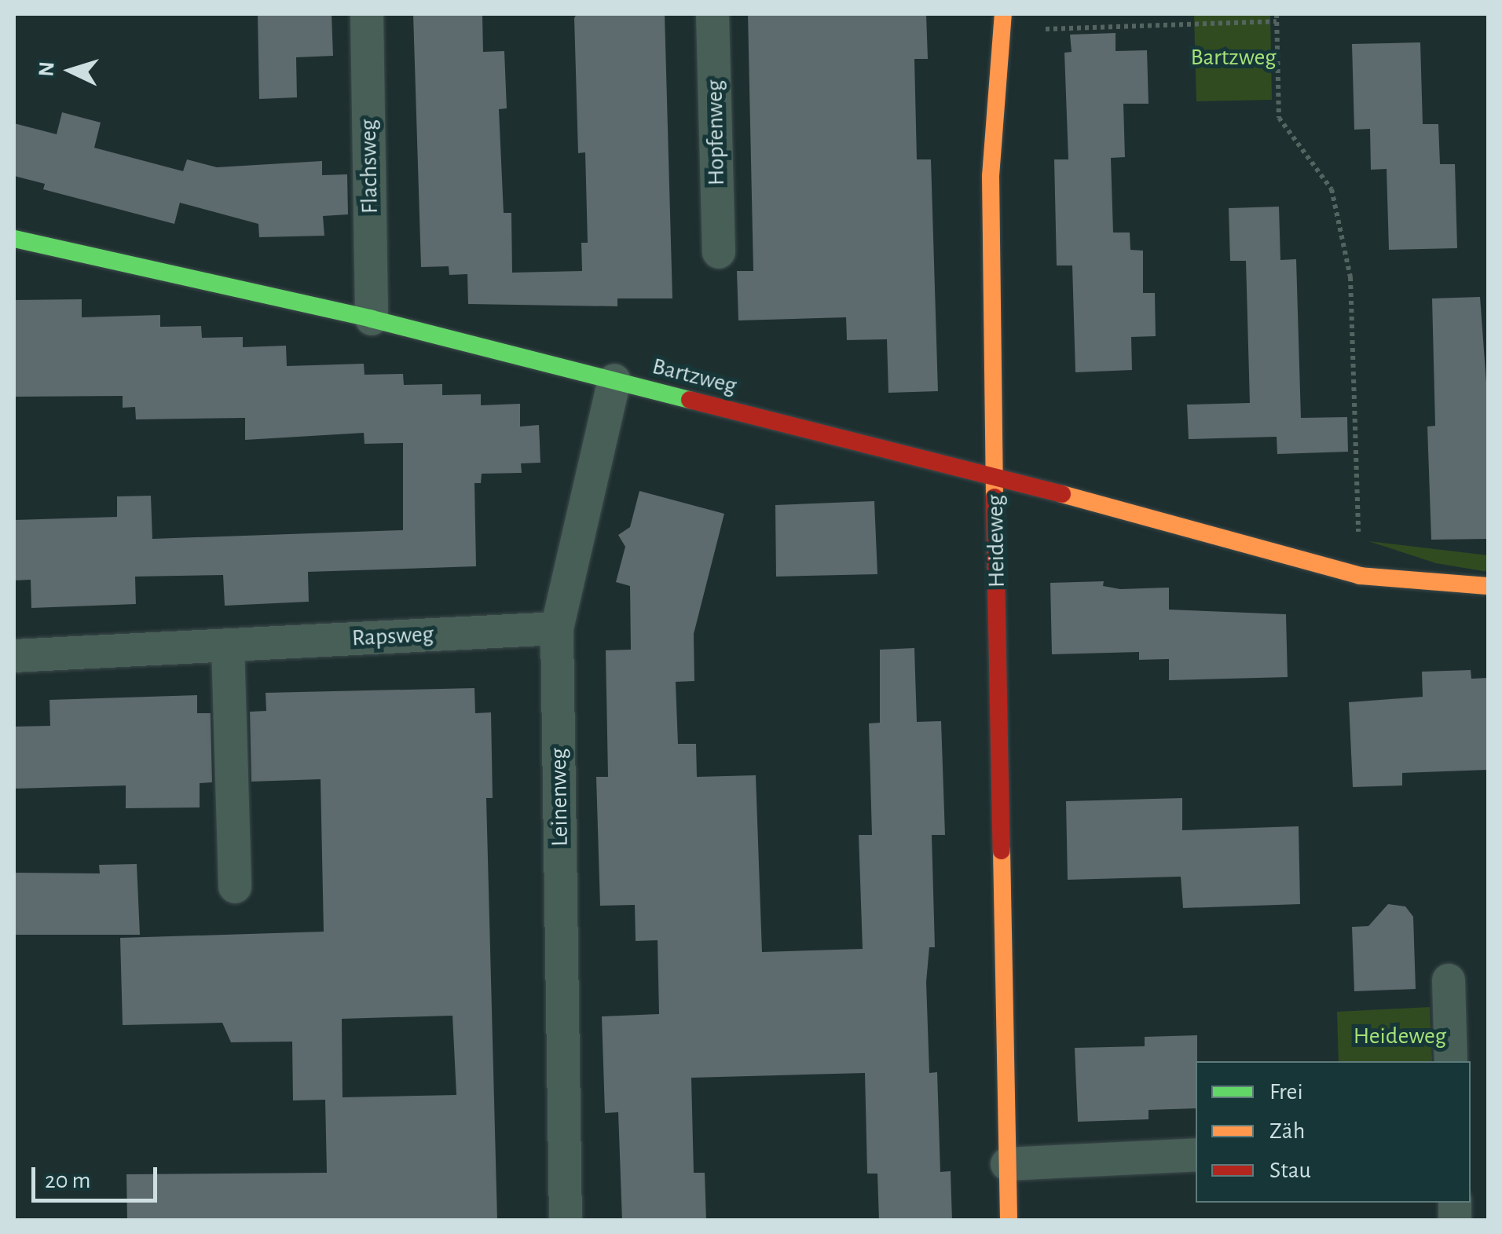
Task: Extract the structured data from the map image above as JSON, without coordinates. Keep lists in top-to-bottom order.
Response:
{
  "streets": {
    "street": [
      "Hopfenweg",
      "Flachsweg",
      "Bartzweg",
      "Heideweg",
      "Rapsweg",
      "Leinenweg"
    ]
  },
  "crossings": [
    ["Flachsweg", "Bartzweg"],
    ["Bartzweg", "Heideweg"],
    ["Bartzweg", "Leinenweg"],
    ["Rapsweg", "Leinenweg"]
  ],
  "parks": ["Bartzweg", "Heideweg"],
  "legend": ["Frei", "Zäh", "Stau"],
  "scale_bar": "20 m",
  "north": "left"
}
